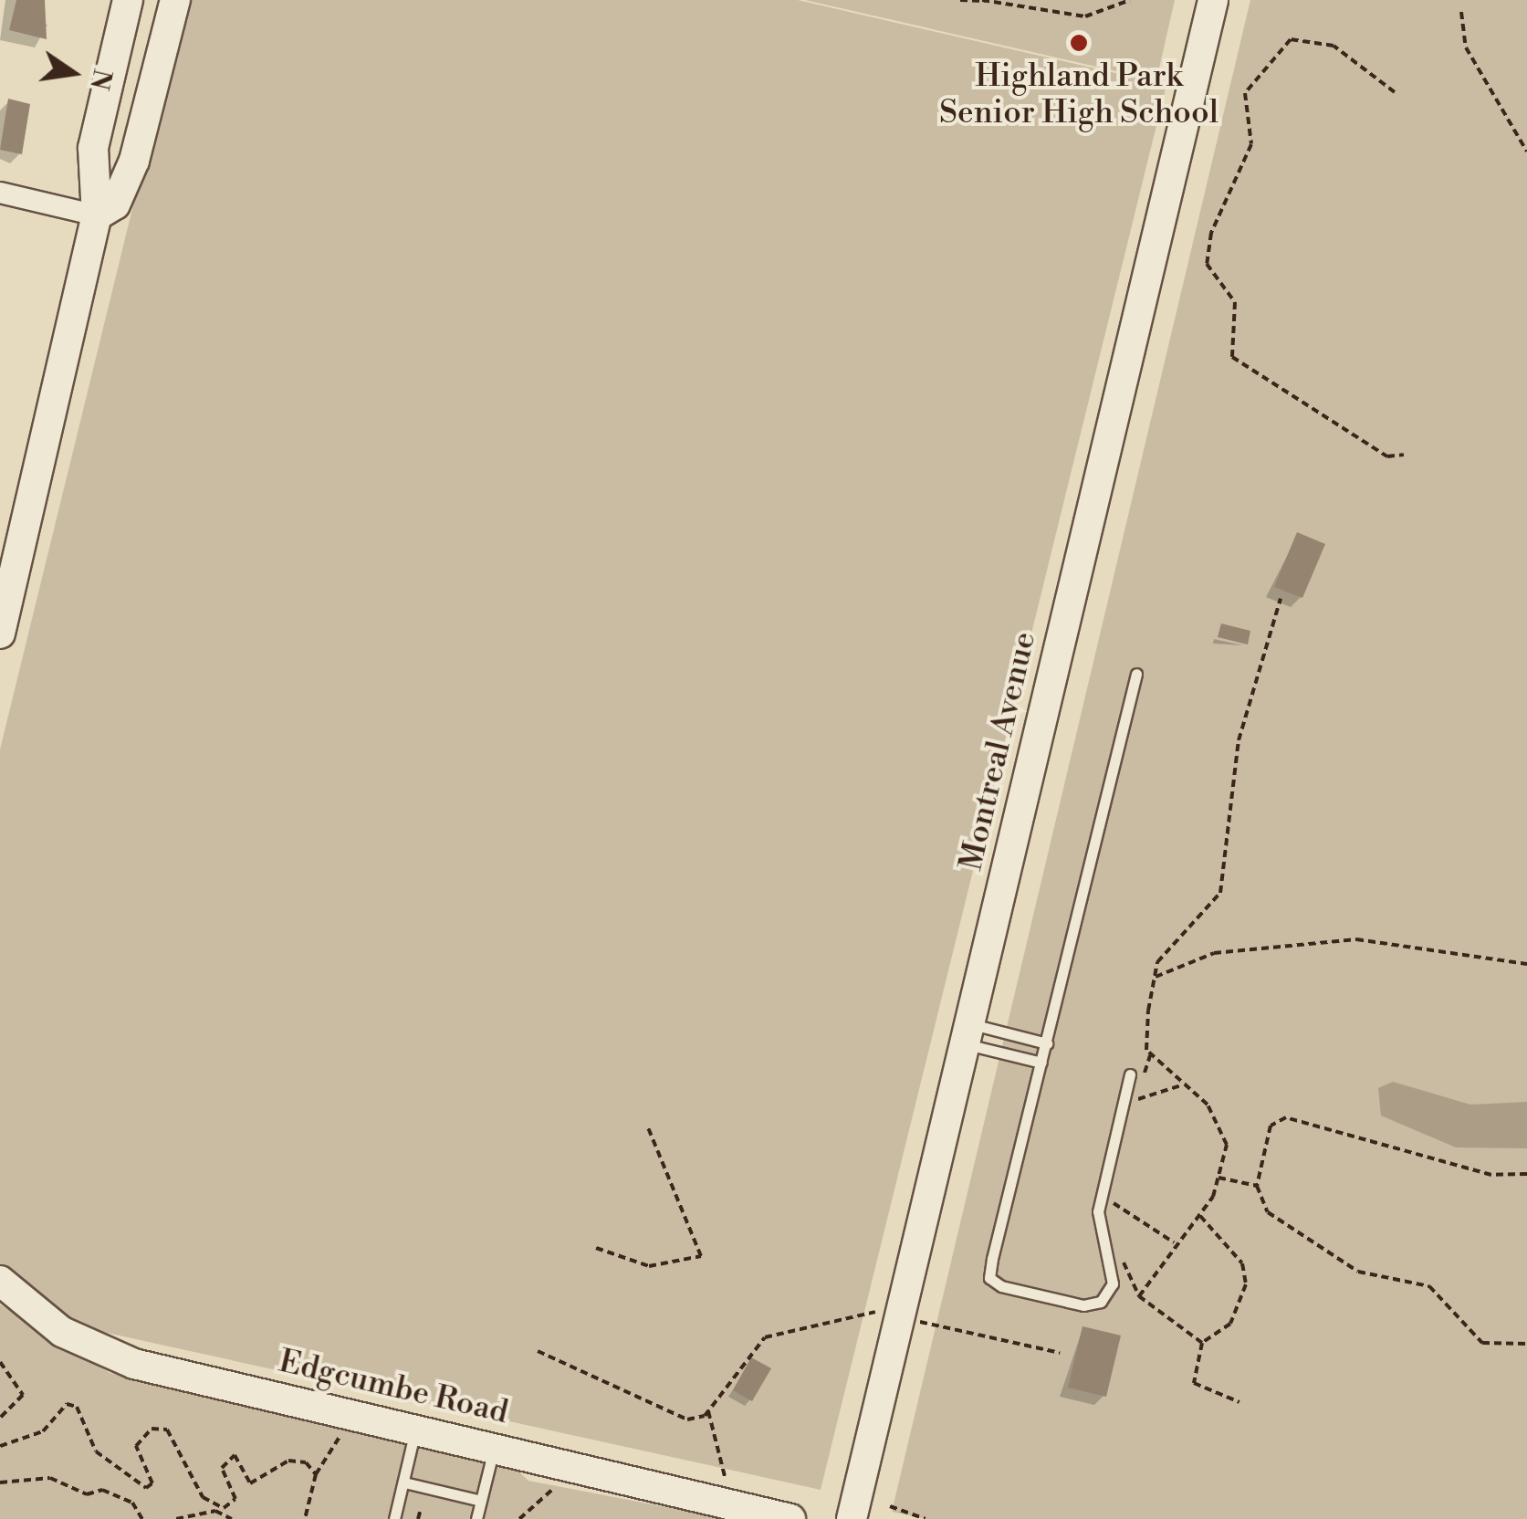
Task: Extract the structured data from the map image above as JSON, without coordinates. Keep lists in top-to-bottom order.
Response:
{
  "streets": {
    "street": ["Montreal Avenue", "Edgcumbe Road"]
  },
  "places": ["Highland Park Senior High School"],
  "north": "right"
}
